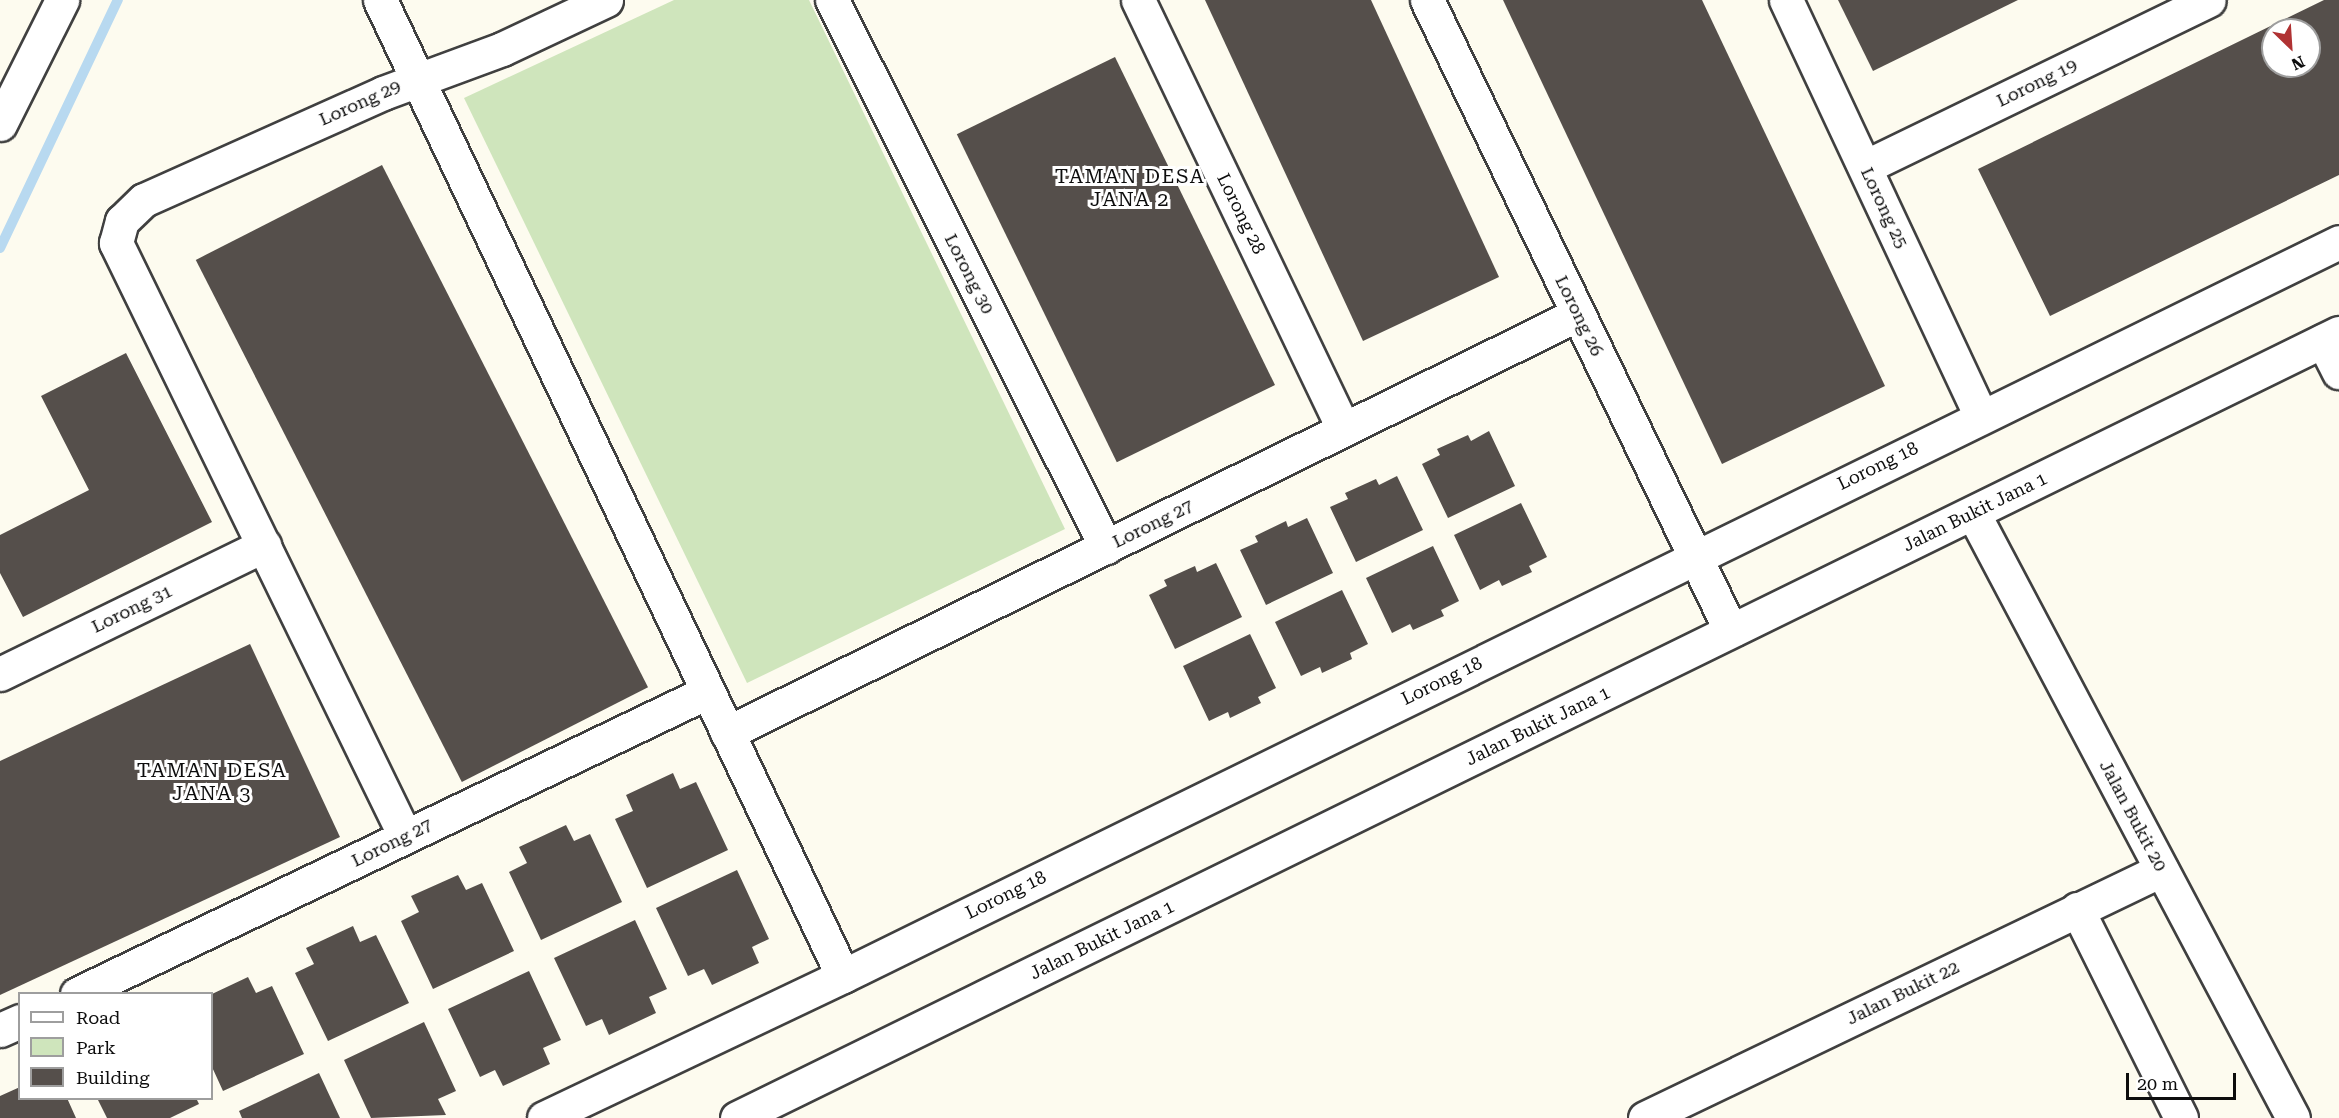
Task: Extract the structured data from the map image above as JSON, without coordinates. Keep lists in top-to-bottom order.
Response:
{
  "streets": {
    "street": [
      "Lorong 19",
      "Lorong 29",
      "Lorong 25",
      "Lorong 28",
      "Lorong 30",
      "Lorong 26",
      "Lorong 18",
      "Jalan Bukit Jana 1",
      "Lorong 27",
      "Lorong 31",
      "Jalan Bukit 20",
      "Jalan Bukit 22"
    ]
  },
  "crossings": [
    ["Lorong 19", "Lorong 25"],
    ["Lorong 29", "Lorong 31"],
    ["Lorong 25", "Lorong 18"],
    ["Lorong 28", "Lorong 27"],
    ["Lorong 30", "Lorong 27"],
    ["Lorong 26", "Lorong 18"],
    ["Lorong 26", "Jalan Bukit Jana 1"],
    ["Lorong 26", "Lorong 27"],
    ["Jalan Bukit Jana 1", "Jalan Bukit 20"],
    ["Jalan Bukit 20", "Jalan Bukit 22"]
  ],
  "districts": ["TAMAN DESA JANA 2", "TAMAN DESA JANA 3"],
  "legend": ["Road", "Park", "Building"],
  "scale_bar": "20 m",
  "north": "bottom right"
}
